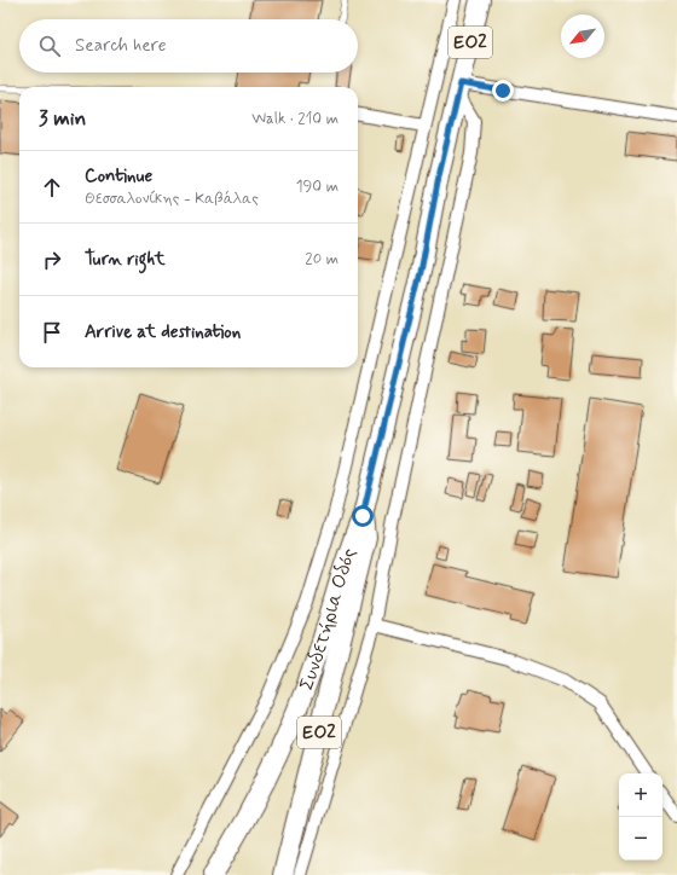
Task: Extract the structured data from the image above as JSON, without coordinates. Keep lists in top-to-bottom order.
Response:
{
  "streets": {
    "main road": ["ΕΟ2", "Συνδετήρια Οδός"]
  },
  "crossings": [
    ["ΕΟ2", "Συνδετήρια Οδός"]
  ],
  "north": "bottom left",
  "page": {
    "search": "Search here",
    "heading": ["3 min", "Walk · 210 m"],
    "list": [
      ["Continue", "Θεσσαλονίκης - Καβάλας", "190 m"],
      ["Turn right", "20 m"],
      "Arrive at destination"
    ],
    "map_buttons": ["+", "−"]
  }
}
